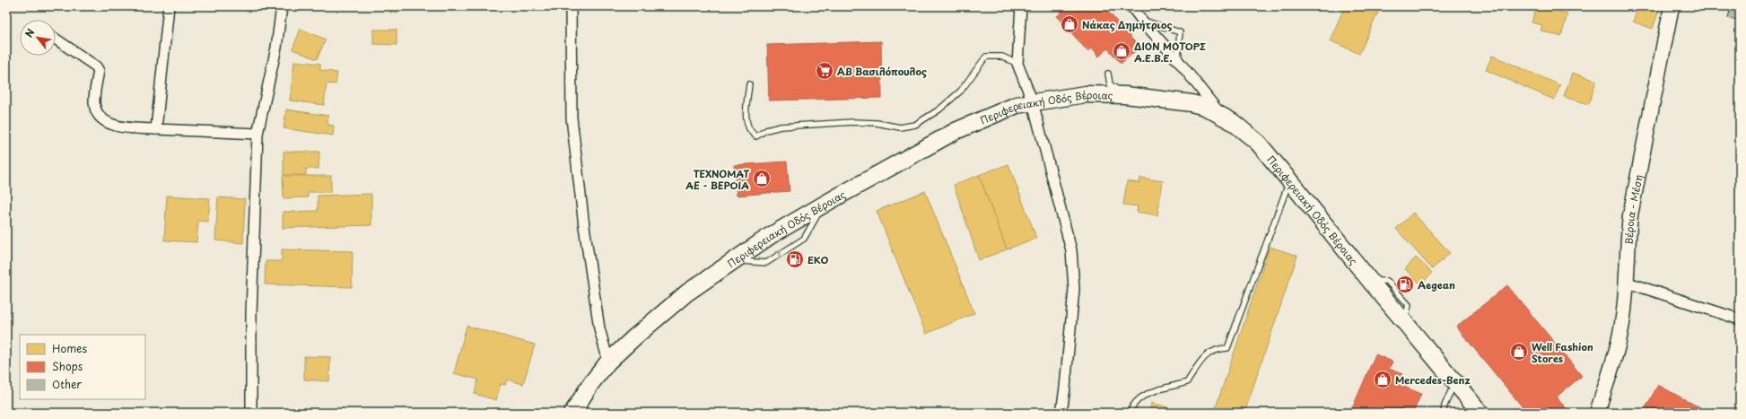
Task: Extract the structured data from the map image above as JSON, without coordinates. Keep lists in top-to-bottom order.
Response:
{
  "streets": {
    "main road": ["Περιφερειακή Οδός Βέροιας"],
    "street": ["Βέροια - Μέση"]
  },
  "places": {
    "shop": [
      "Νάκας Δημήτριος",
      "ΔΙΟΝ ΜΟΤΟΡΣ Α.Ε.Β.Ε.",
      "ΤΕΧΝΟΜΑΤ ΑΕ - ΒΕΡΟΙΑ",
      "Well Fashion Stores",
      "Mercedes-Benz"
    ],
    "supermarket": ["ΑΒ Βασιλόπουλος"],
    "fuel station": ["EKO", "Aegean"]
  },
  "legend": ["Homes", "Shops", "Other"],
  "north": "top left"
}
